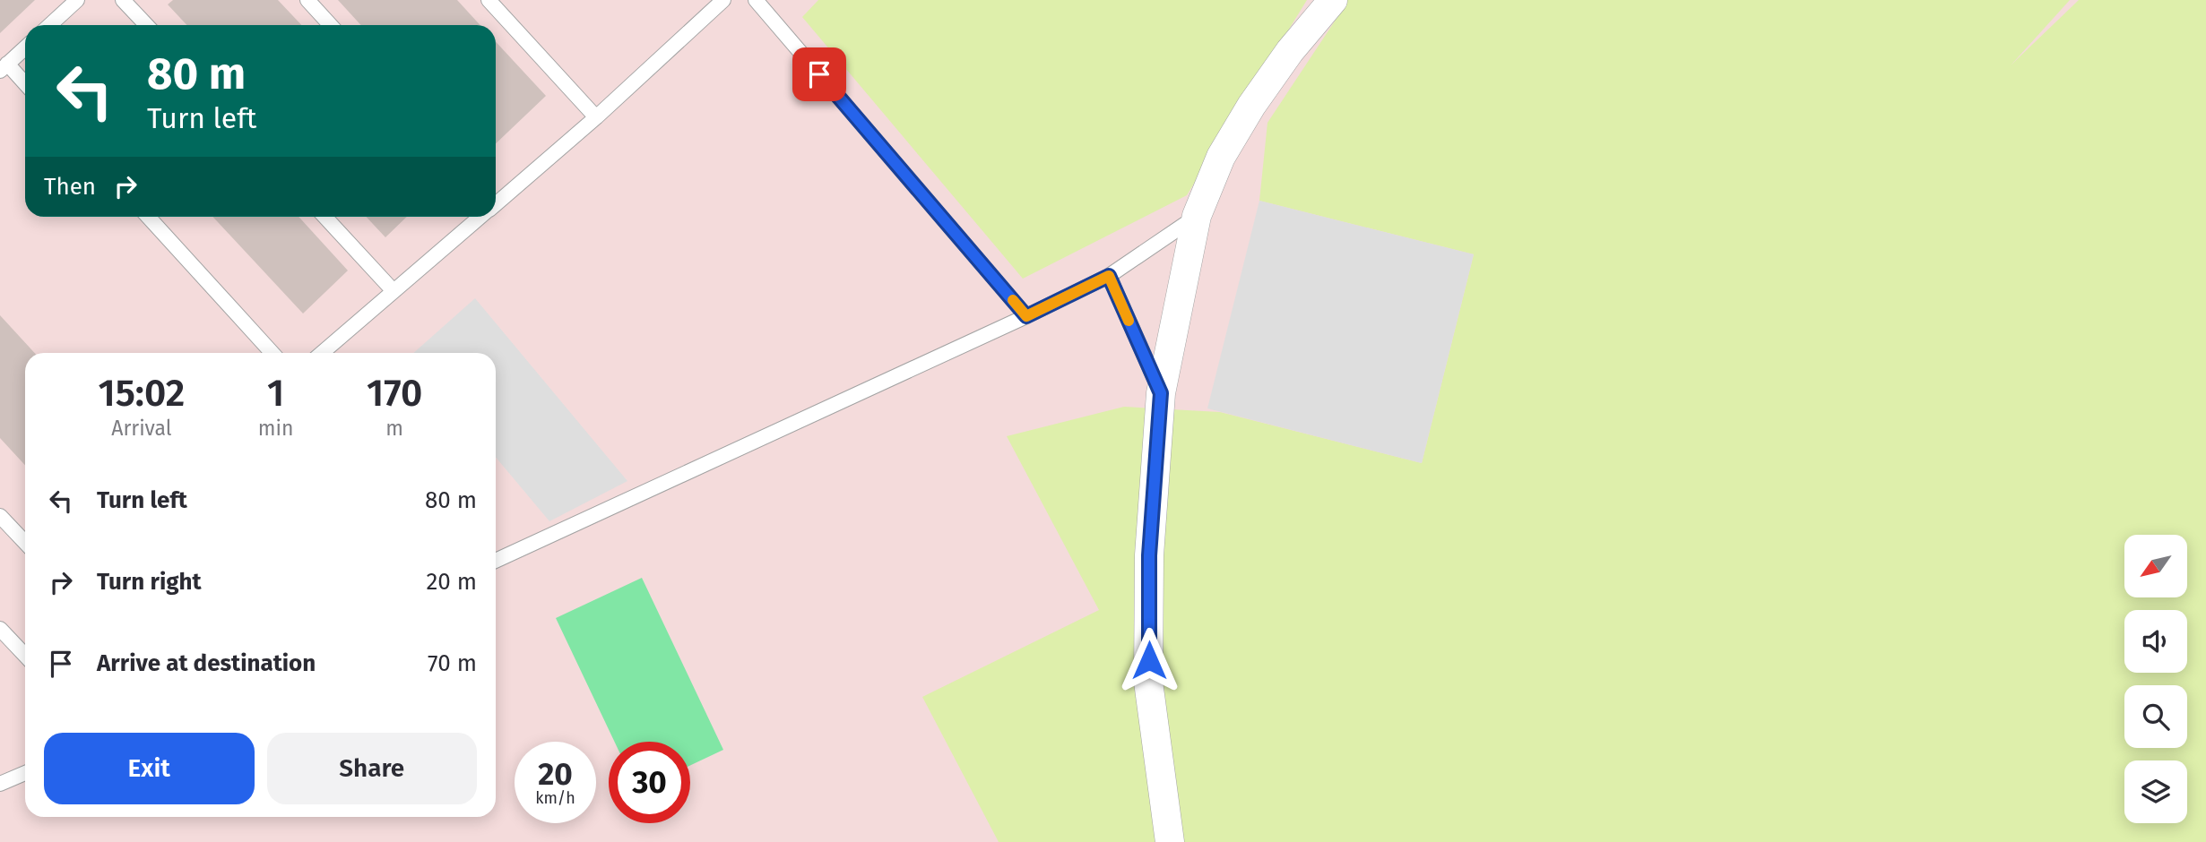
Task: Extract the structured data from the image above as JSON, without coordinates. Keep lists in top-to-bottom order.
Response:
{
  "north": "bottom left",
  "page": {
    "turn": ["80 m", "Turn left"],
    "then": "Then",
    "eta": [
      "15:02",
      "Arrival",
      "1",
      "min",
      "170",
      "m"
    ],
    "list": [
      {
        "name": "Turn left",
        "value": "80 m"
      },
      {
        "name": "Turn right",
        "value": "20 m"
      },
      {
        "name": "Arrive at destination",
        "value": "70 m"
      }
    ],
    "buttons": ["Exit", "Share"],
    "speed": "20 km/h",
    "limit": "30"
  }
}
